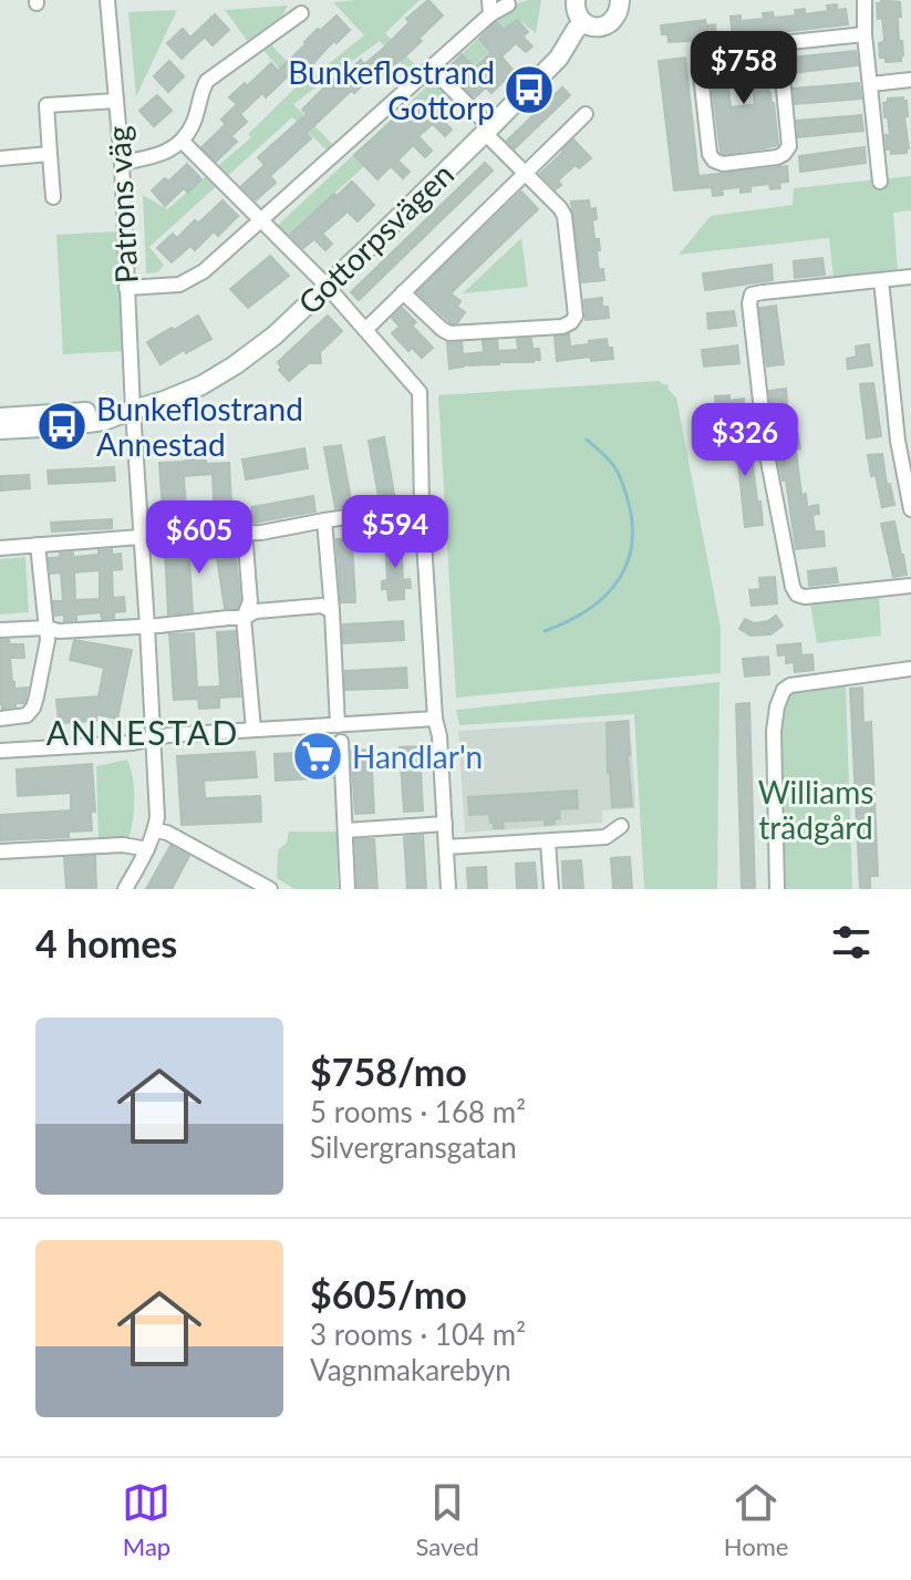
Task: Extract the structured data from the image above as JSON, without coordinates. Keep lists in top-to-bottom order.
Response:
{
  "streets": {
    "street": ["Patrons väg", "Gottorpsvägen"]
  },
  "crossings": [
    ["Patrons väg", "Gottorpsvägen"]
  ],
  "districts": ["ANNESTAD"],
  "parks": ["Williams trädgård"],
  "places": {
    "bus stop": ["Bunkeflostrand Gottorp", "Bunkeflostrand Annestad"],
    "supermarket": ["Handlar'n"]
  },
  "page": {
    "price": [
      "$758",
      "$326",
      "$594",
      "$605"
    ],
    "heading": "4 homes",
    "list": [
      {
        "name": "$758/mo",
        "note": "5 rooms · 168 m² · Silvergransgatan"
      },
      {
        "name": "$605/mo",
        "note": "3 rooms · 104 m² · Vagnmakarebyn"
      }
    ],
    "tabs": ["Map", "Saved", "Home"]
  }
}
